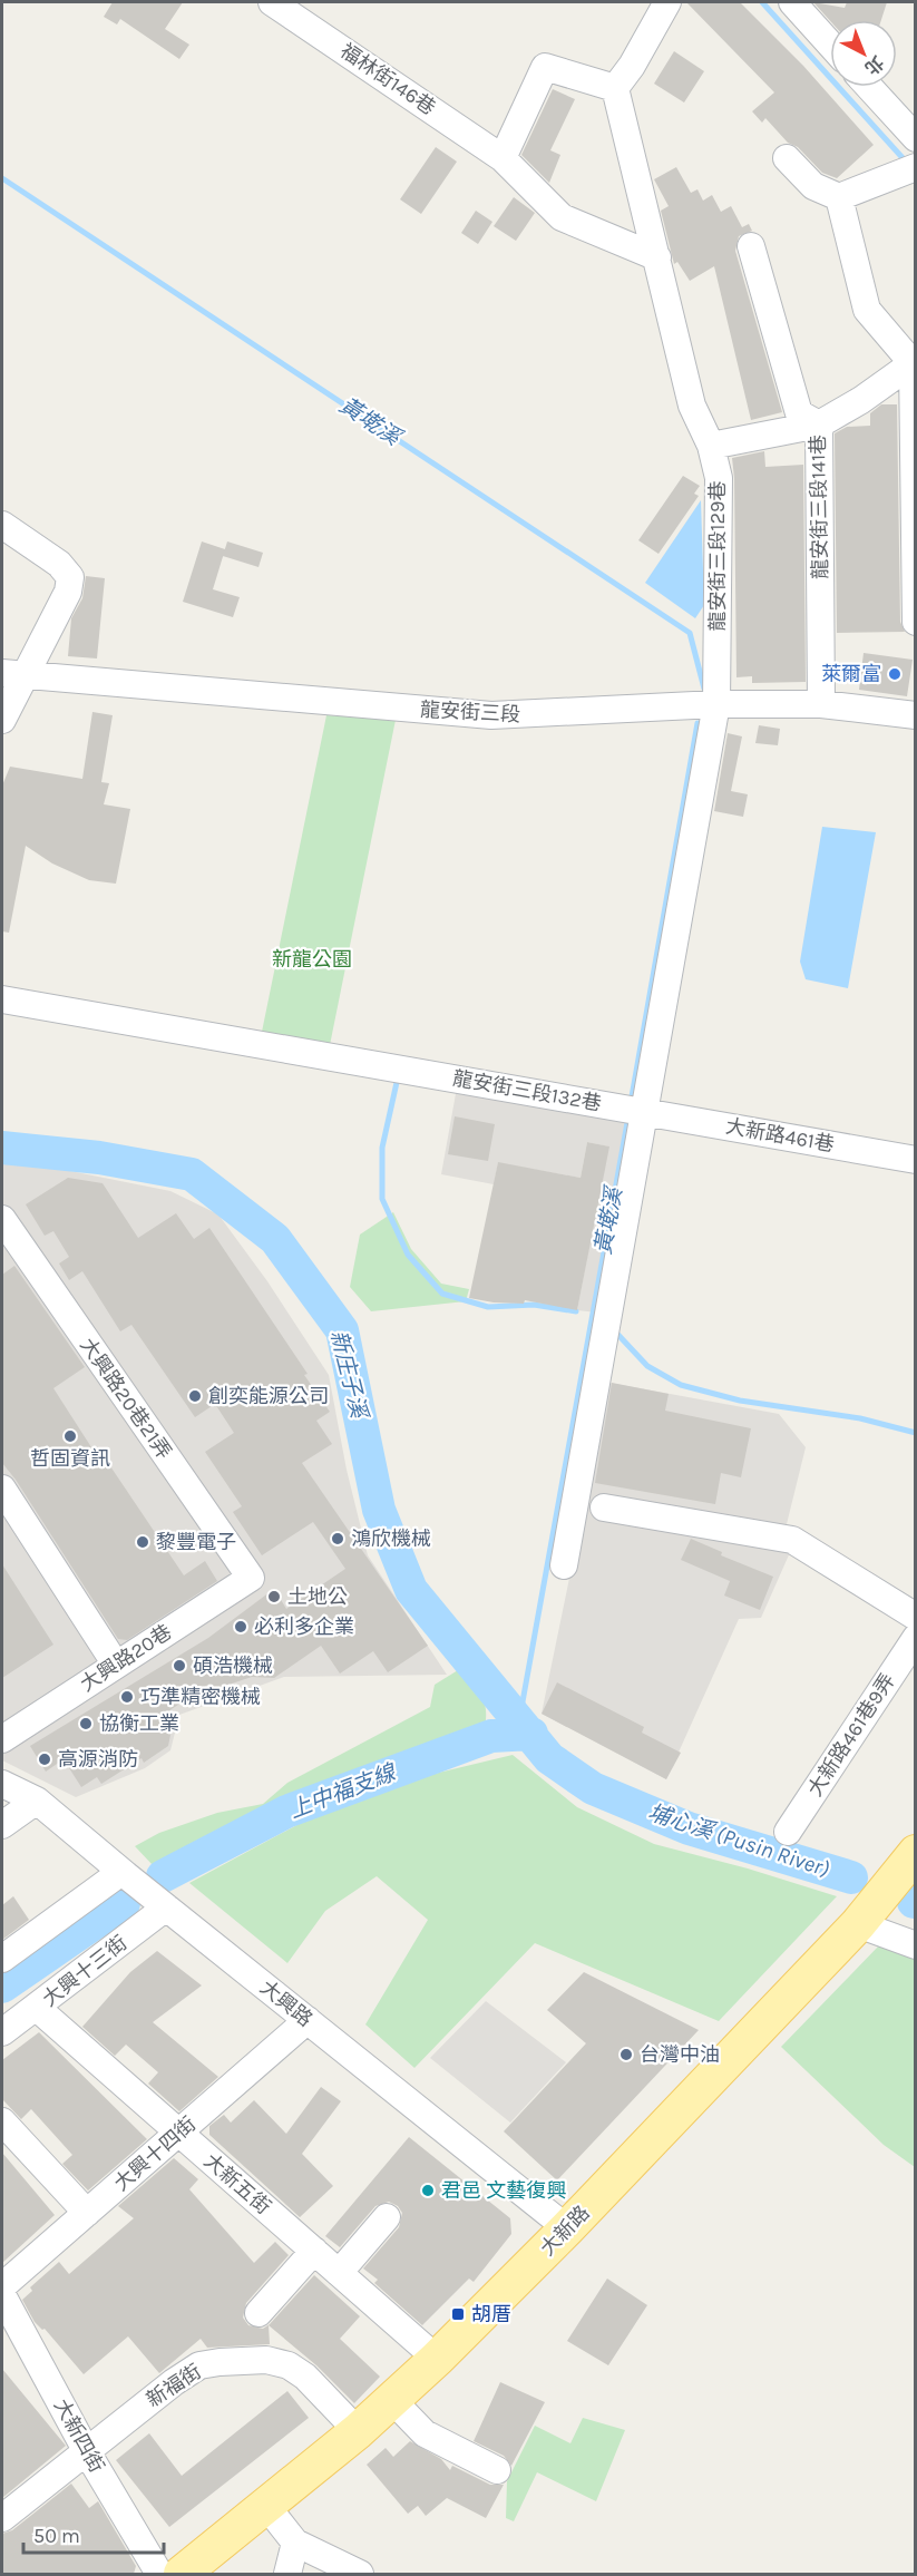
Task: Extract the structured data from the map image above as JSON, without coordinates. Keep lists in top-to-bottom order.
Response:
{
  "streets": {
    "main road": ["大新路"],
    "street": [
      "福林街146巷",
      "龍安街三段141巷",
      "龍安街三段129巷",
      "龍安街三段",
      "龍安街三段132巷",
      "大新路461巷",
      "大興路20巷21弄",
      "大興路20巷",
      "大新路461巷9弄",
      "大興十三街",
      "大興路",
      "大興十四街",
      "大新五街",
      "新福街",
      "大新四街"
    ]
  },
  "crossings": [
    ["福林街146巷", "龍安街三段129巷"],
    ["龍安街三段141巷", "龍安街三段"],
    ["龍安街三段129巷", "龍安街三段"],
    ["龍安街三段132巷", "大新路461巷"],
    ["大興路20巷21弄", "大興路20巷"],
    ["大興十三街", "大興路"],
    ["大興十三街", "大新五街"],
    ["大興路", "大興十四街"],
    ["大興路", "大新路"],
    ["大興十四街", "大新五街"],
    ["大新五街", "大新路"],
    ["大新路", "新福街"],
    ["新福街", "大新四街"]
  ],
  "water": [
    "黃墘溪",
    "新庄子溪",
    "上中福支線",
    "埔心溪 (Pusin River)"
  ],
  "parks": ["新龍公園"],
  "places": {
    "other": [
      "萊爾富",
      "創奕能源公司",
      "哲固資訊",
      "鴻欣機械",
      "黎豐電子",
      "土地公",
      "必利多企業",
      "碩浩機械",
      "巧準精密機械",
      "協衡工業",
      "高源消防",
      "台灣中油",
      "君邑 文藝復興"
    ],
    "transit": ["胡厝"]
  },
  "scale_bar": "50 m",
  "north": "bottom right"
}
